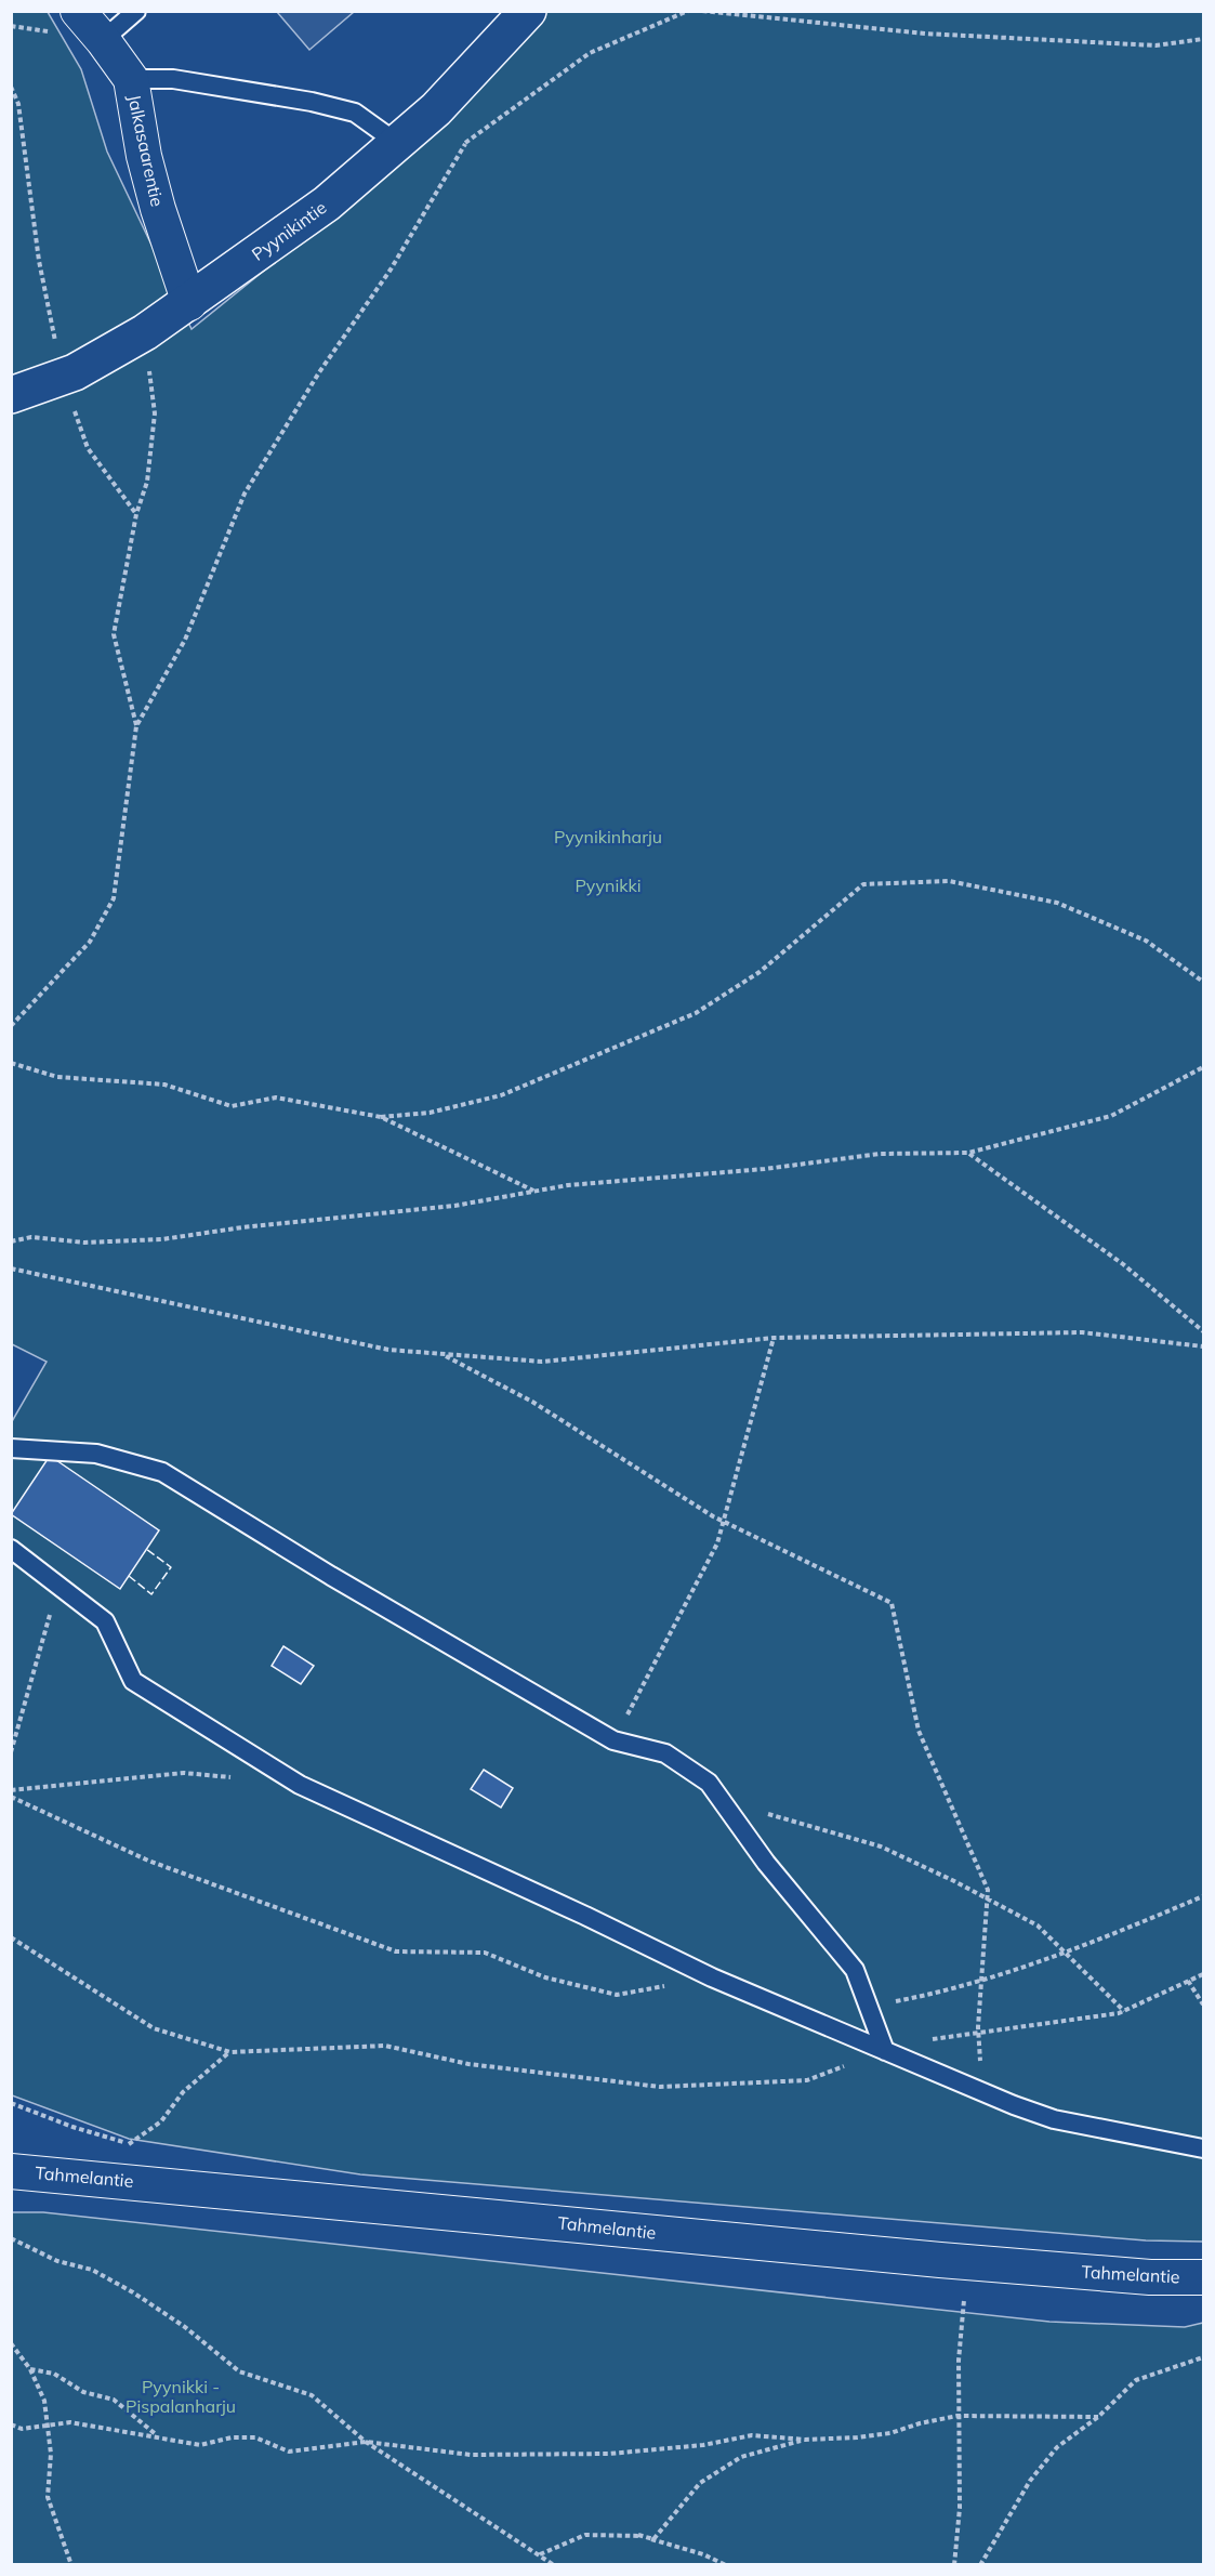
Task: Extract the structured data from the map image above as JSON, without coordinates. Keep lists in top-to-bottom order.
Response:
{
  "streets": {
    "street": ["Jalkasaarentie", "Pyynikintie", "Tahmelantie"]
  },
  "crossings": [
    ["Jalkasaarentie", "Pyynikintie"]
  ],
  "parks": ["Pyynikinharju", "Pyynikki", "Pyynikki - Pispalanharju"]
}
